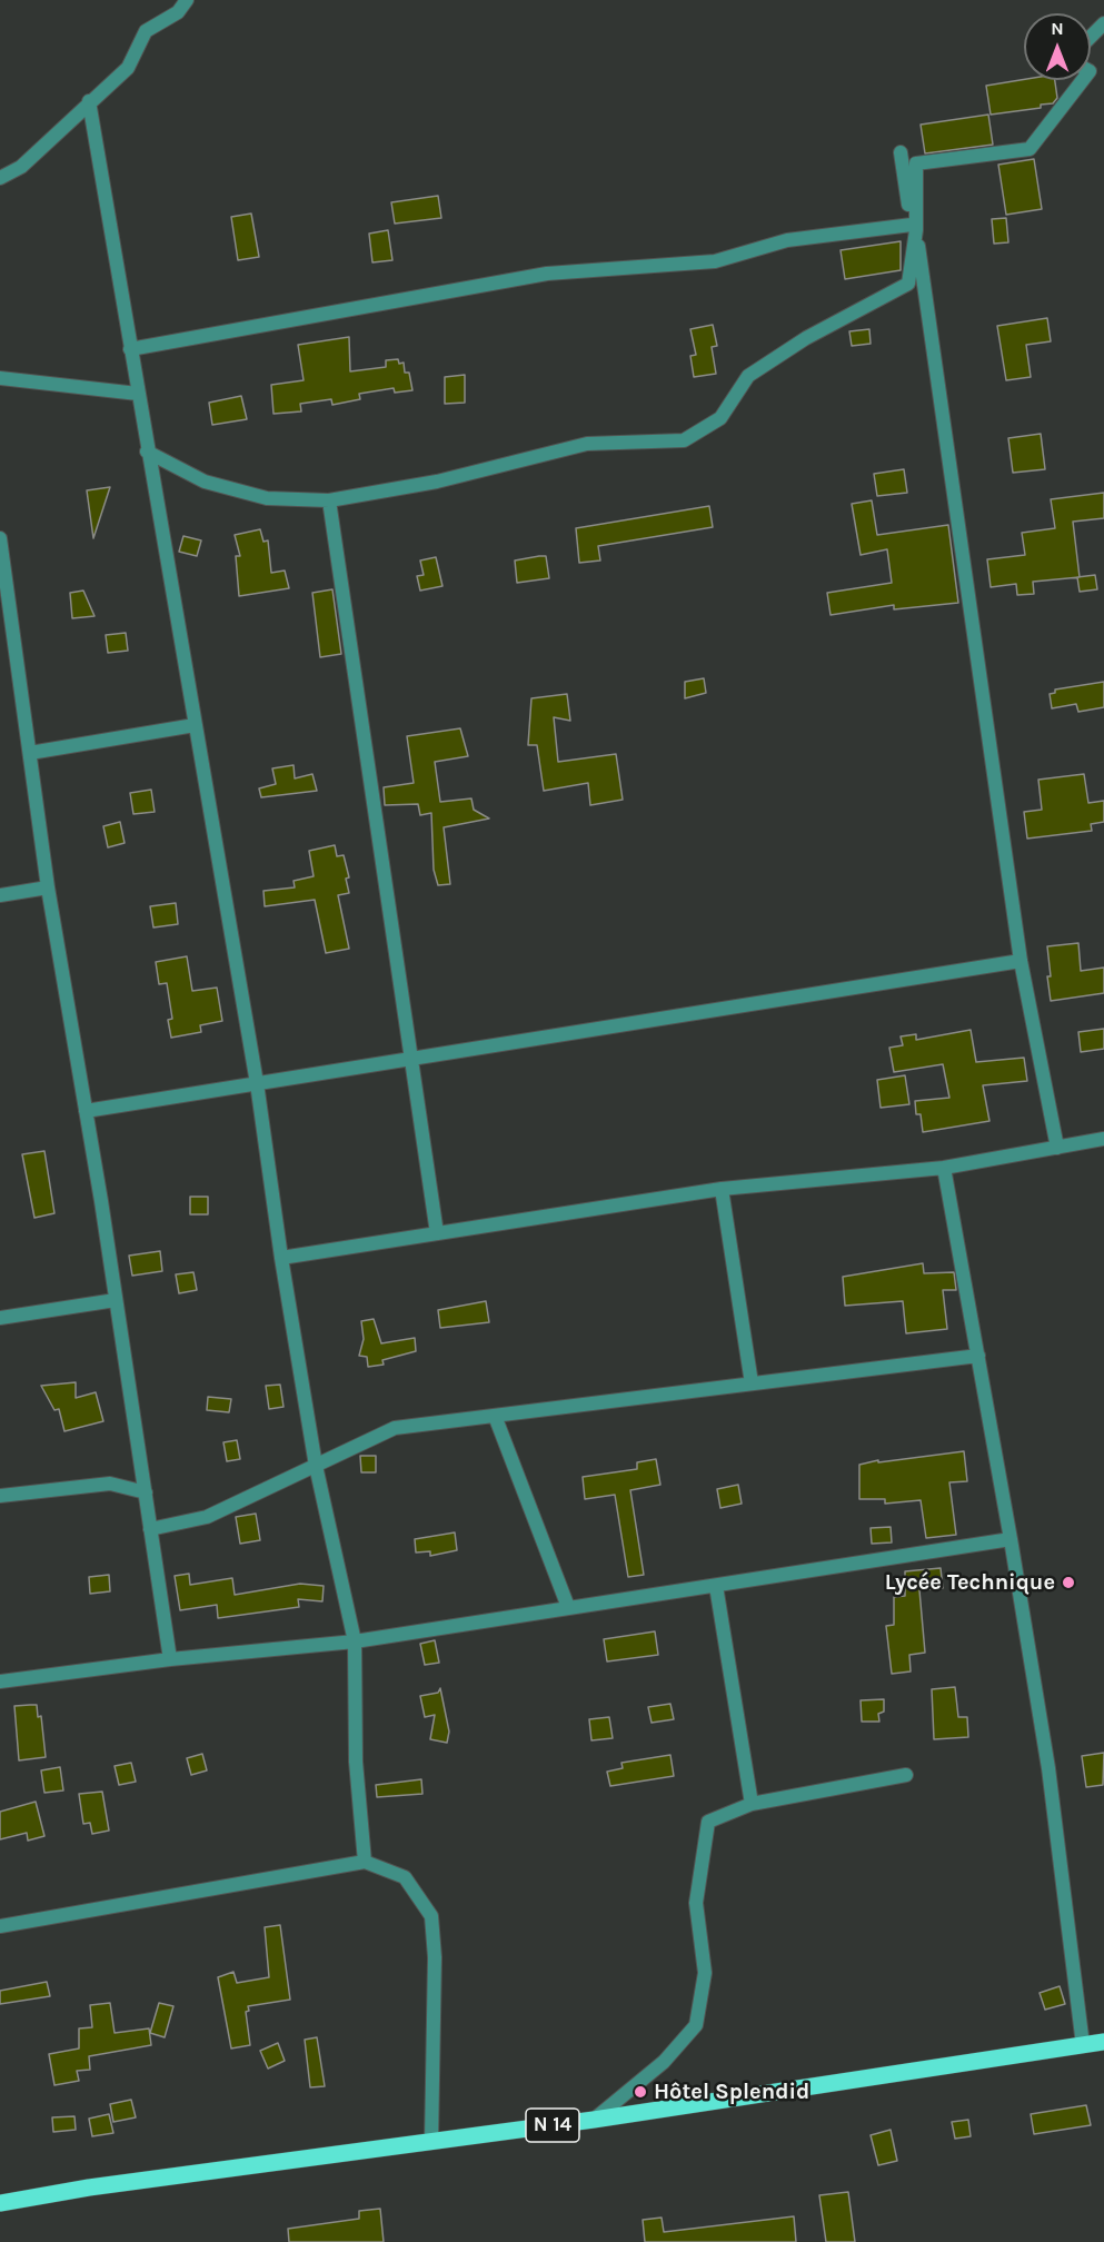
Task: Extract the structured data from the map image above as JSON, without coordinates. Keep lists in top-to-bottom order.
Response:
{
  "streets": {
    "main road": ["N 14"]
  },
  "places": ["Lycée Technique", "Hôtel Splendid"],
  "north": "top"
}
